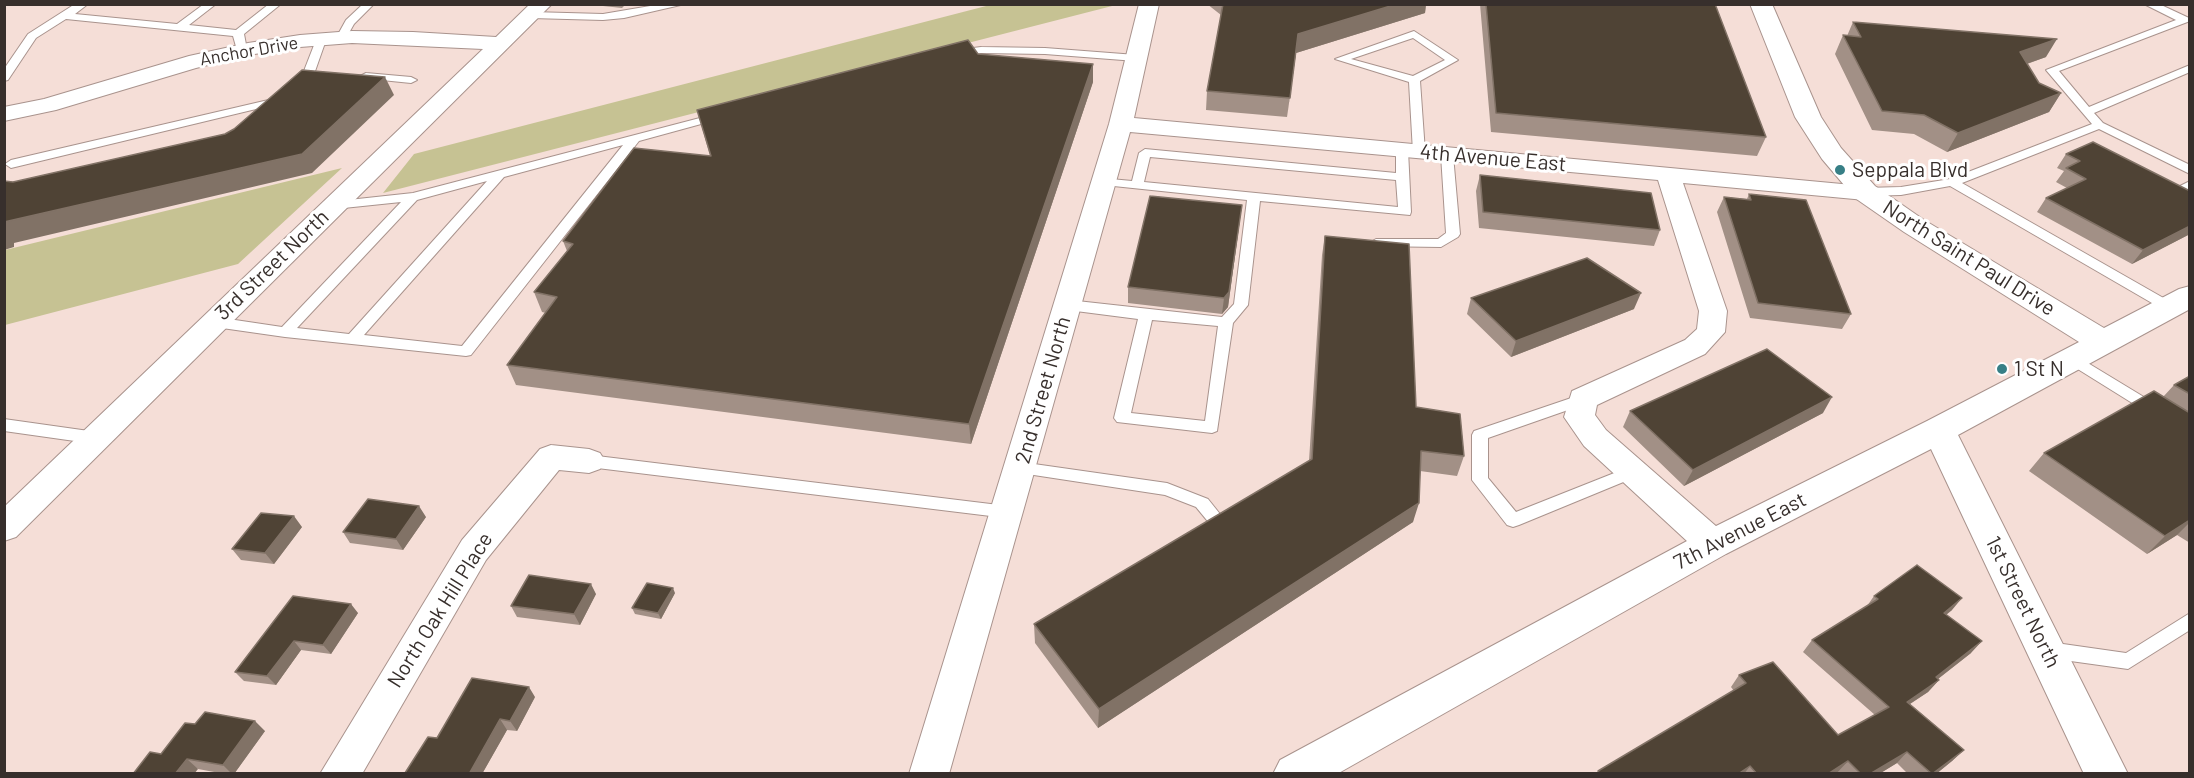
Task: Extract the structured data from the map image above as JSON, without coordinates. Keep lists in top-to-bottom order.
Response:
{
  "streets": {
    "street": [
      "Anchor Drive",
      "4th Avenue East",
      "North Saint Paul Drive",
      "3rd Street North",
      "2nd Street North",
      "7th Avenue East",
      "1st Street North",
      "North Oak Hill Place"
    ]
  },
  "crossings": [
    ["Anchor Drive", "3rd Street North"],
    ["4th Avenue East", "North Saint Paul Drive"],
    ["4th Avenue East", "2nd Street North"],
    ["North Saint Paul Drive", "7th Avenue East"],
    ["7th Avenue East", "1st Street North"]
  ],
  "places": ["Seppala Blvd", "1 St N"]
}
